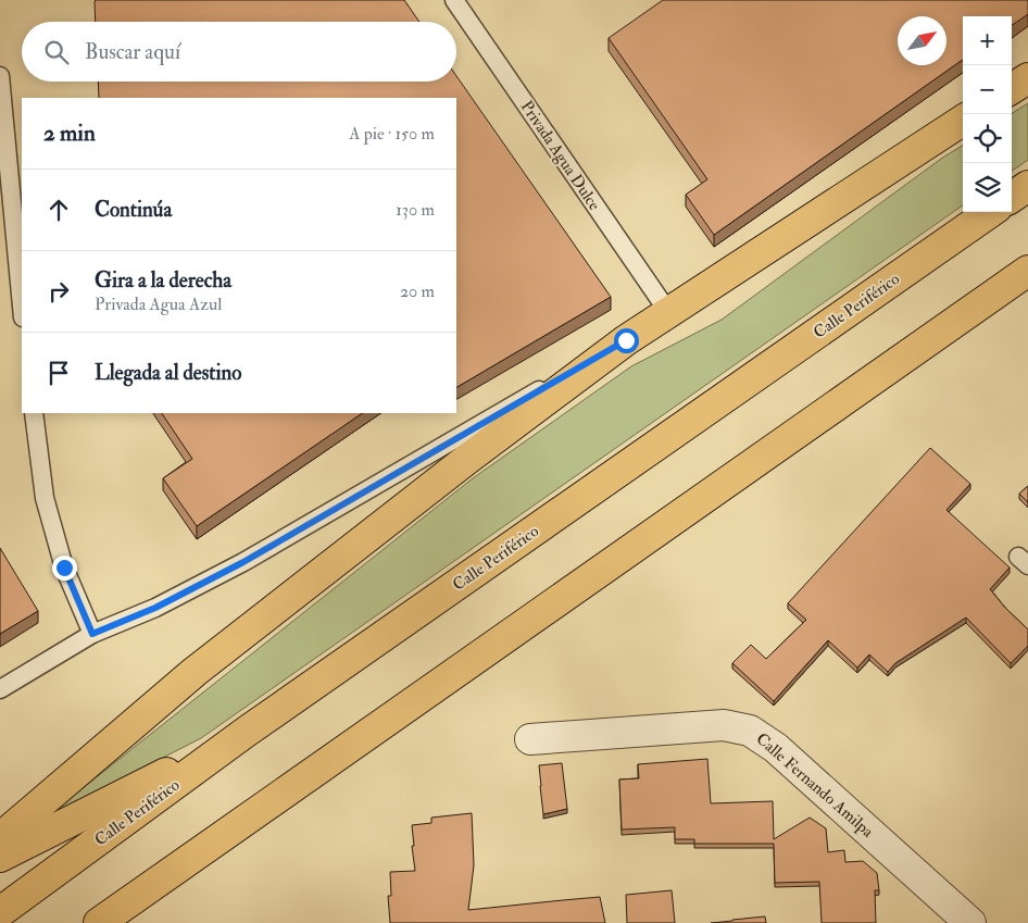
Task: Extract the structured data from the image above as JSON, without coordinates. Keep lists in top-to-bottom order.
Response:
{
  "streets": {
    "highway": ["Calle Periférico"],
    "street": ["Calle Fernando Amilpa"],
    "lane": ["Privada Agua Dulce"]
  },
  "north": "top right",
  "page": {
    "map_buttons": ["+", "−"],
    "search": "Buscar aquí",
    "heading": ["2 min", "A pie · 150 m"],
    "list": [
      ["Continúa", "130 m"],
      ["Gira a la derecha", "Privada Agua Azul", "20 m"],
      "Llegada al destino"
    ]
  }
}
